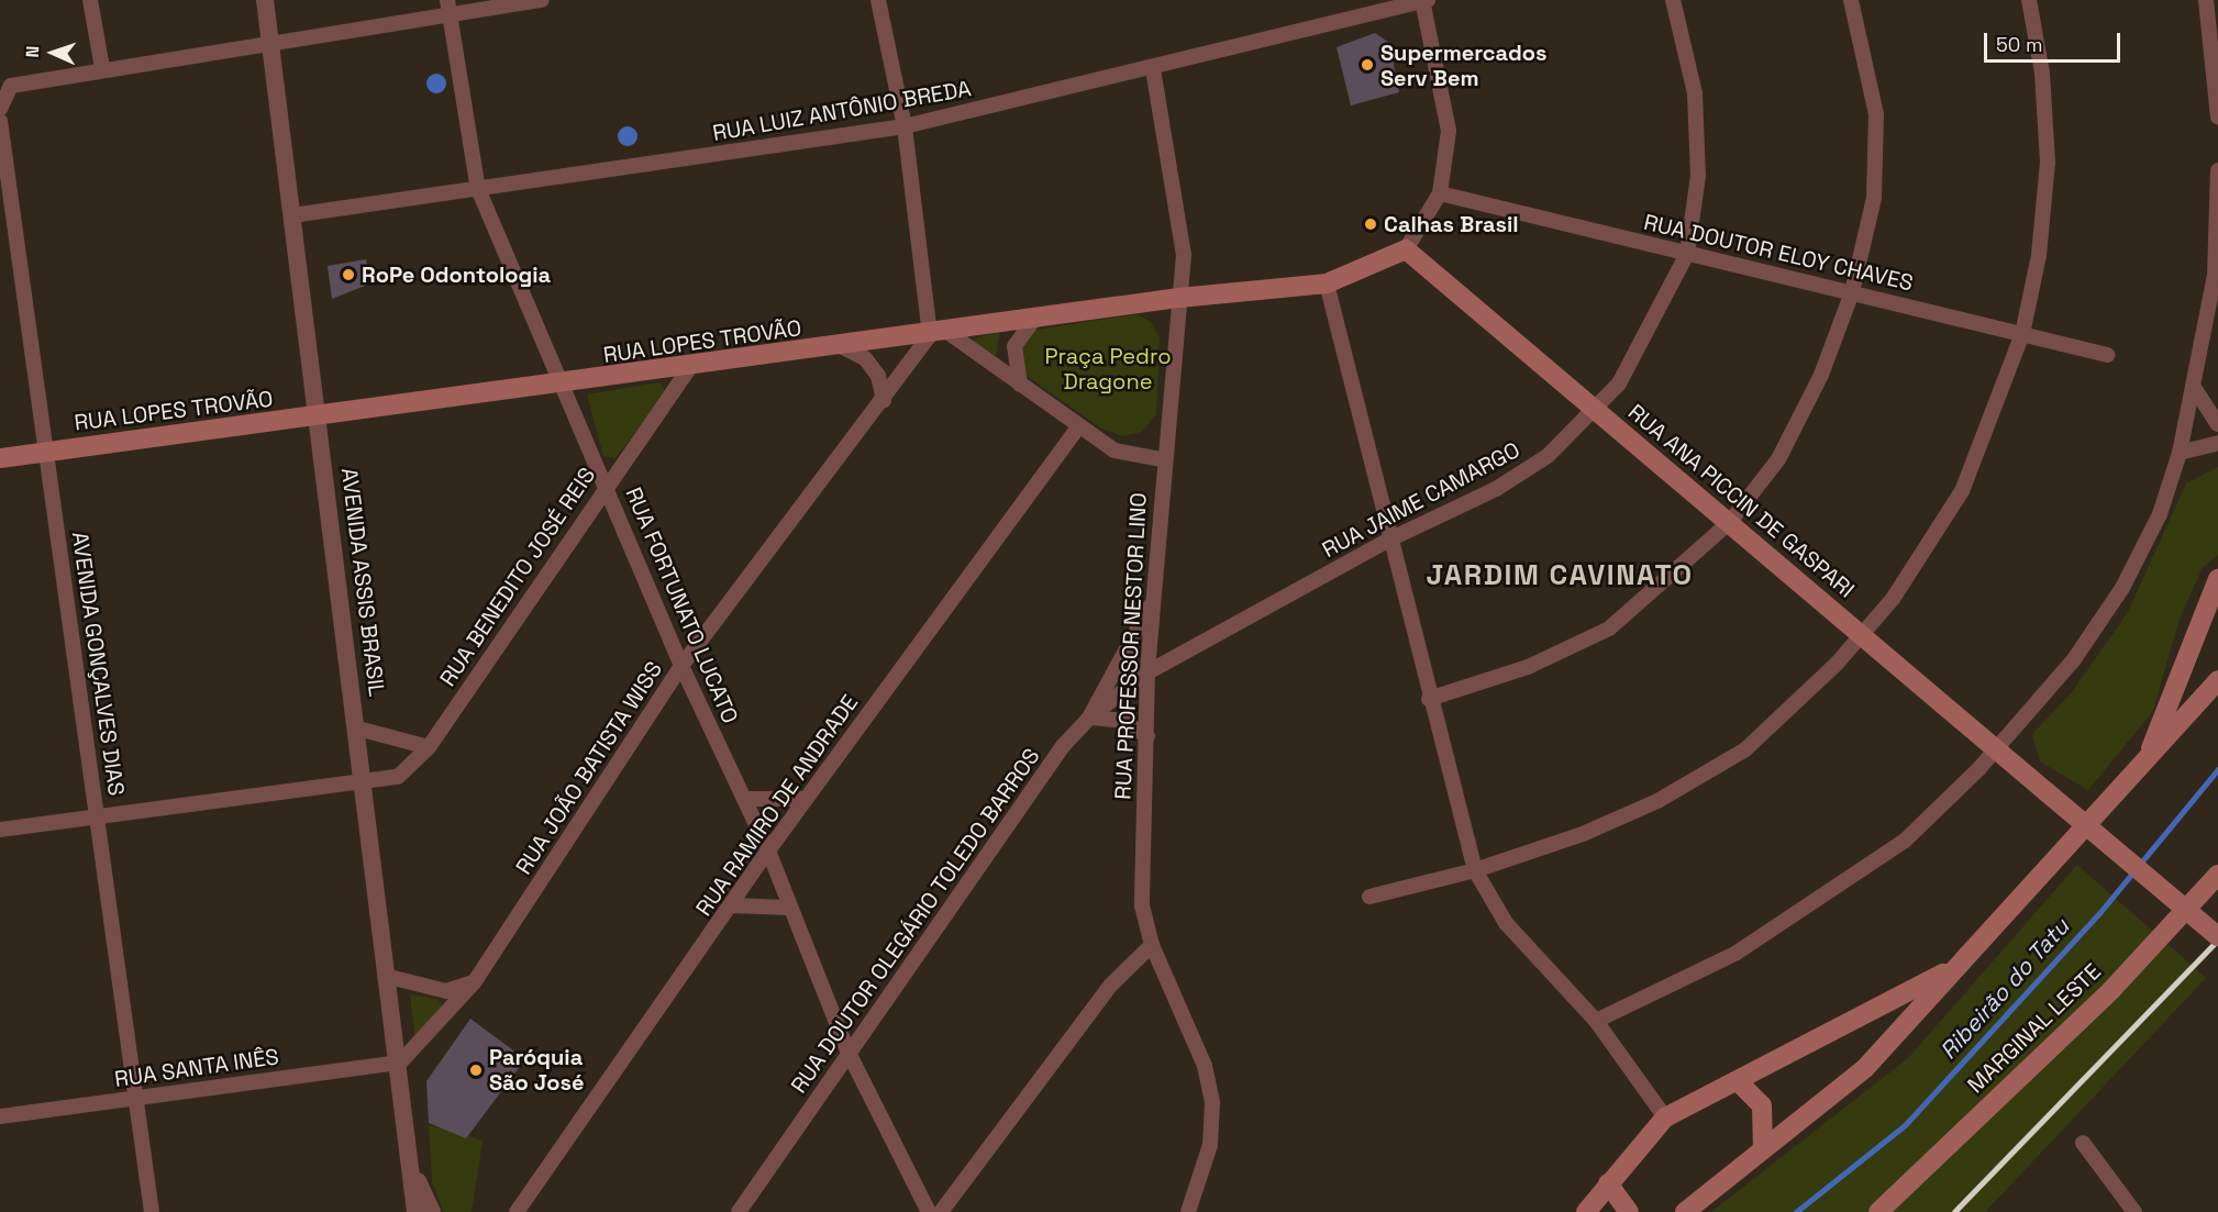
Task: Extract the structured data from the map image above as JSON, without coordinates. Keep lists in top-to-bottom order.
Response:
{
  "streets": {
    "main road": ["RUA LOPES TROVÃO", "RUA ANA PICCIN DE GASPARI", "MARGINAL LESTE"],
    "street": [
      "RUA LUIZ ANTÔNIO BREDA",
      "RUA DOUTOR ELOY CHAVES",
      "RUA JAIME CAMARGO",
      "RUA BENEDITO JOSÉ REIS",
      "AVENIDA ASSIS BRASIL",
      "RUA FORTUNATO LUCATO",
      "RUA PROFESSOR NESTOR LINO",
      "AVENIDA GONÇALVES DIAS",
      "RUA JOÃO BATISTA WISS",
      "RUA RAMIRO DE ANDRADE",
      "RUA DOUTOR OLEGÁRIO TOLEDO BARROS",
      "RUA SANTA INÊS"
    ]
  },
  "crossings": [
    ["RUA LUIZ ANTÔNIO BREDA", "AVENIDA ASSIS BRASIL"],
    ["RUA LUIZ ANTÔNIO BREDA", "RUA FORTUNATO LUCATO"],
    ["RUA LUIZ ANTÔNIO BREDA", "RUA PROFESSOR NESTOR LINO"],
    ["RUA DOUTOR ELOY CHAVES", "RUA JAIME CAMARGO"],
    ["RUA LOPES TROVÃO", "RUA ANA PICCIN DE GASPARI"],
    ["RUA LOPES TROVÃO", "RUA BENEDITO JOSÉ REIS"],
    ["RUA LOPES TROVÃO", "AVENIDA ASSIS BRASIL"],
    ["RUA LOPES TROVÃO", "RUA FORTUNATO LUCATO"],
    ["RUA LOPES TROVÃO", "RUA PROFESSOR NESTOR LINO"],
    ["RUA LOPES TROVÃO", "AVENIDA GONÇALVES DIAS"],
    ["RUA LOPES TROVÃO", "RUA JOÃO BATISTA WISS"],
    ["RUA JAIME CAMARGO", "RUA ANA PICCIN DE GASPARI"],
    ["RUA JAIME CAMARGO", "RUA PROFESSOR NESTOR LINO"],
    ["RUA JAIME CAMARGO", "RUA DOUTOR OLEGÁRIO TOLEDO BARROS"],
    ["RUA BENEDITO JOSÉ REIS", "AVENIDA ASSIS BRASIL"],
    ["RUA BENEDITO JOSÉ REIS", "RUA FORTUNATO LUCATO"],
    ["RUA BENEDITO JOSÉ REIS", "AVENIDA GONÇALVES DIAS"],
    ["AVENIDA ASSIS BRASIL", "RUA JOÃO BATISTA WISS"],
    ["AVENIDA ASSIS BRASIL", "RUA SANTA INÊS"],
    ["RUA FORTUNATO LUCATO", "RUA JOÃO BATISTA WISS"],
    ["RUA FORTUNATO LUCATO", "RUA RAMIRO DE ANDRADE"],
    ["RUA FORTUNATO LUCATO", "RUA DOUTOR OLEGÁRIO TOLEDO BARROS"],
    ["RUA PROFESSOR NESTOR LINO", "RUA DOUTOR OLEGÁRIO TOLEDO BARROS"],
    ["AVENIDA GONÇALVES DIAS", "RUA SANTA INÊS"],
    ["RUA JOÃO BATISTA WISS", "RUA SANTA INÊS"]
  ],
  "districts": ["JARDIM CAVINATO"],
  "water": ["Ribeirão do Tatu"],
  "parks": ["Praça Pedro Dragone"],
  "places": [
    "Supermercados Serv Bem",
    "Calhas Brasil",
    "RoPe Odontologia",
    "Paróquia São José"
  ],
  "scale_bar": "50 m",
  "north": "left"
}
